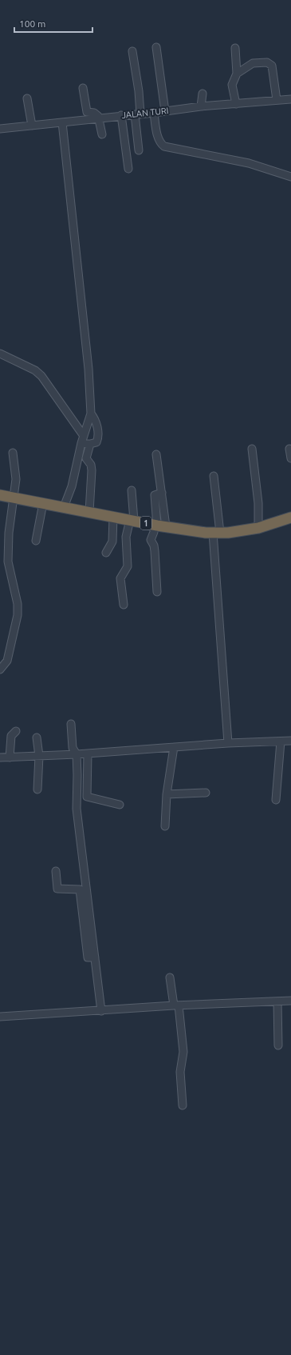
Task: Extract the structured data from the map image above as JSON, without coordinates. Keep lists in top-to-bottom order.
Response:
{
  "streets": {
    "highway": ["1"],
    "street": ["JALAN TURI"]
  },
  "scale_bar": "100 m"
}
